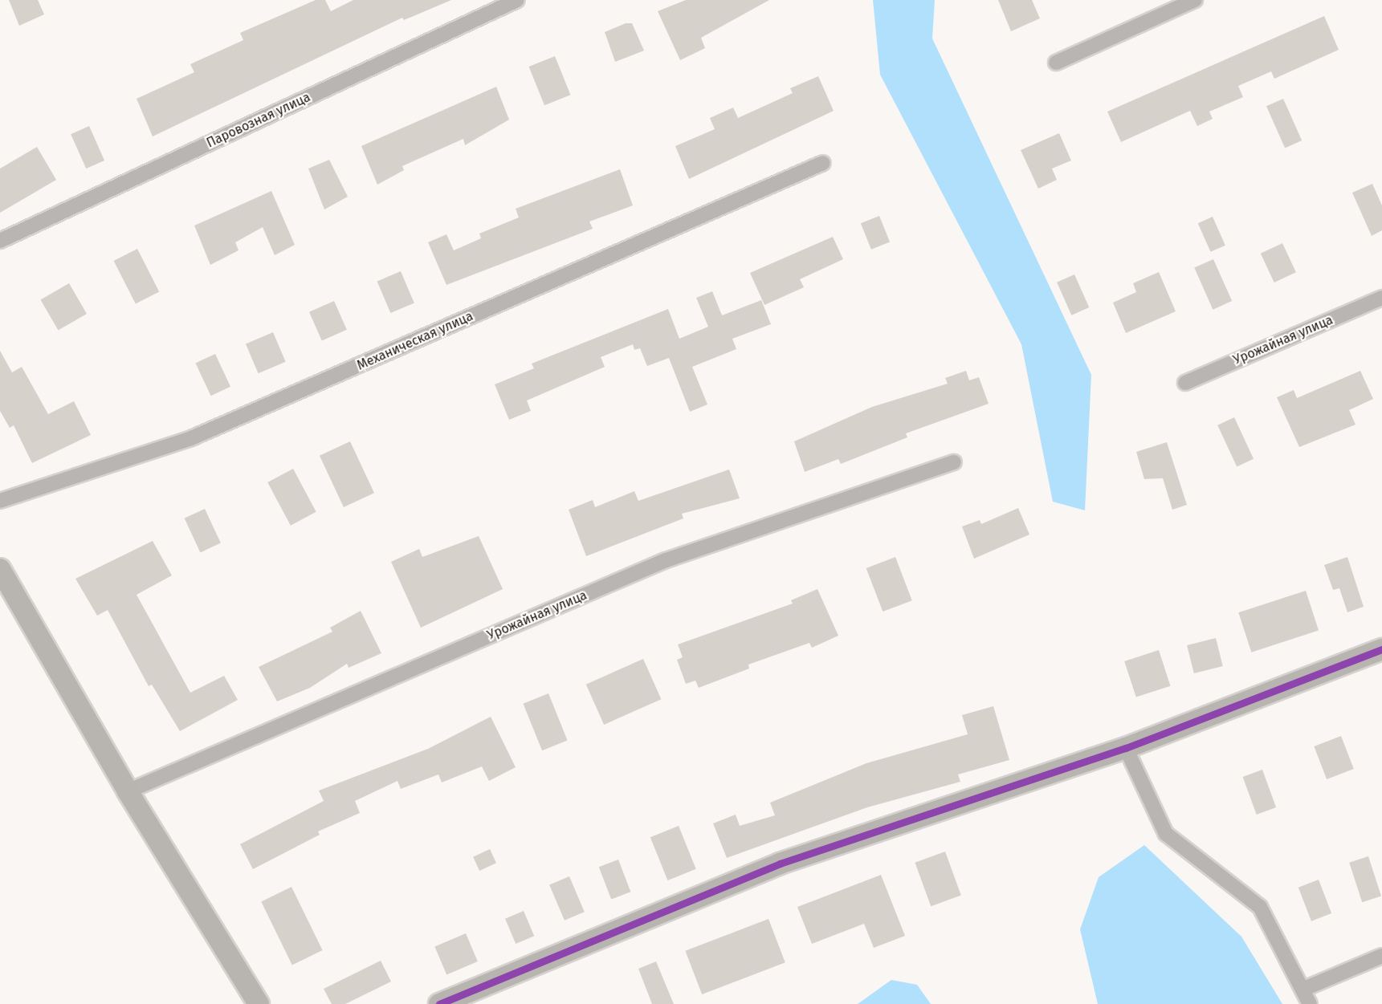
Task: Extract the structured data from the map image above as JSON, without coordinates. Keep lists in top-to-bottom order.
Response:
{
  "streets": {
    "street": ["Паровозная улица", "Урожайная улица", "Механическая улица"]
  }
}
